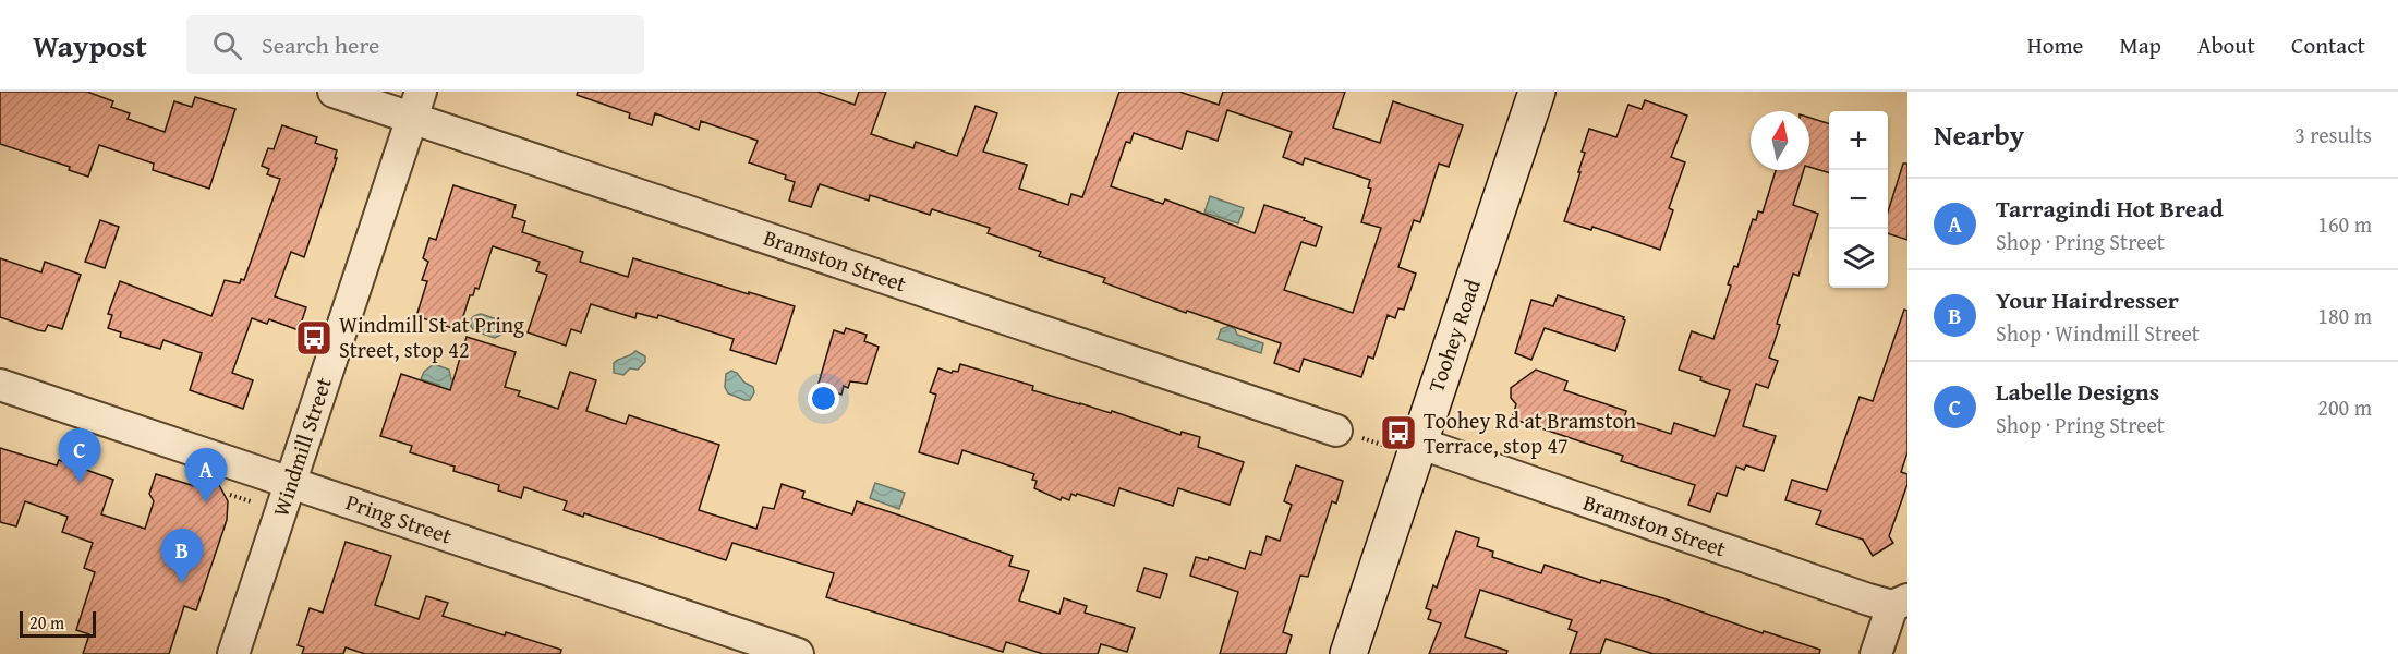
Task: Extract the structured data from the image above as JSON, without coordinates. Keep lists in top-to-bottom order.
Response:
{
  "streets": {
    "main road": ["Toohey Road"],
    "street": ["Bramston Street", "Windmill Street", "Pring Street"]
  },
  "crossings": [
    ["Bramston Street", "Toohey Road"],
    ["Bramston Street", "Windmill Street"],
    ["Windmill Street", "Pring Street"]
  ],
  "places": {
    "bus stop": ["Windmill St at Pring Street, stop 42", "Toohey Rd at Bramston Terrace, stop 47"]
  },
  "scale_bar": "20 m",
  "north": "top",
  "page": {
    "header": "Waypost",
    "search": "Search here",
    "nav": [
      "Home",
      "Map",
      "About",
      "Contact"
    ],
    "heading": ["Nearby", "3 results"],
    "map_buttons": ["+", "−"],
    "list": [
      {
        "mark": "A",
        "name": "Tarragindi Hot Bread",
        "note": "Shop · Pring Street",
        "value": "160 m"
      },
      {
        "mark": "B",
        "name": "Your Hairdresser",
        "note": "Shop · Windmill Street",
        "value": "180 m"
      },
      {
        "mark": "C",
        "name": "Labelle Designs",
        "note": "Shop · Pring Street",
        "value": "200 m"
      }
    ],
    "pins": ["C", "A", "B"],
    "scale": "20 m"
  }
}
